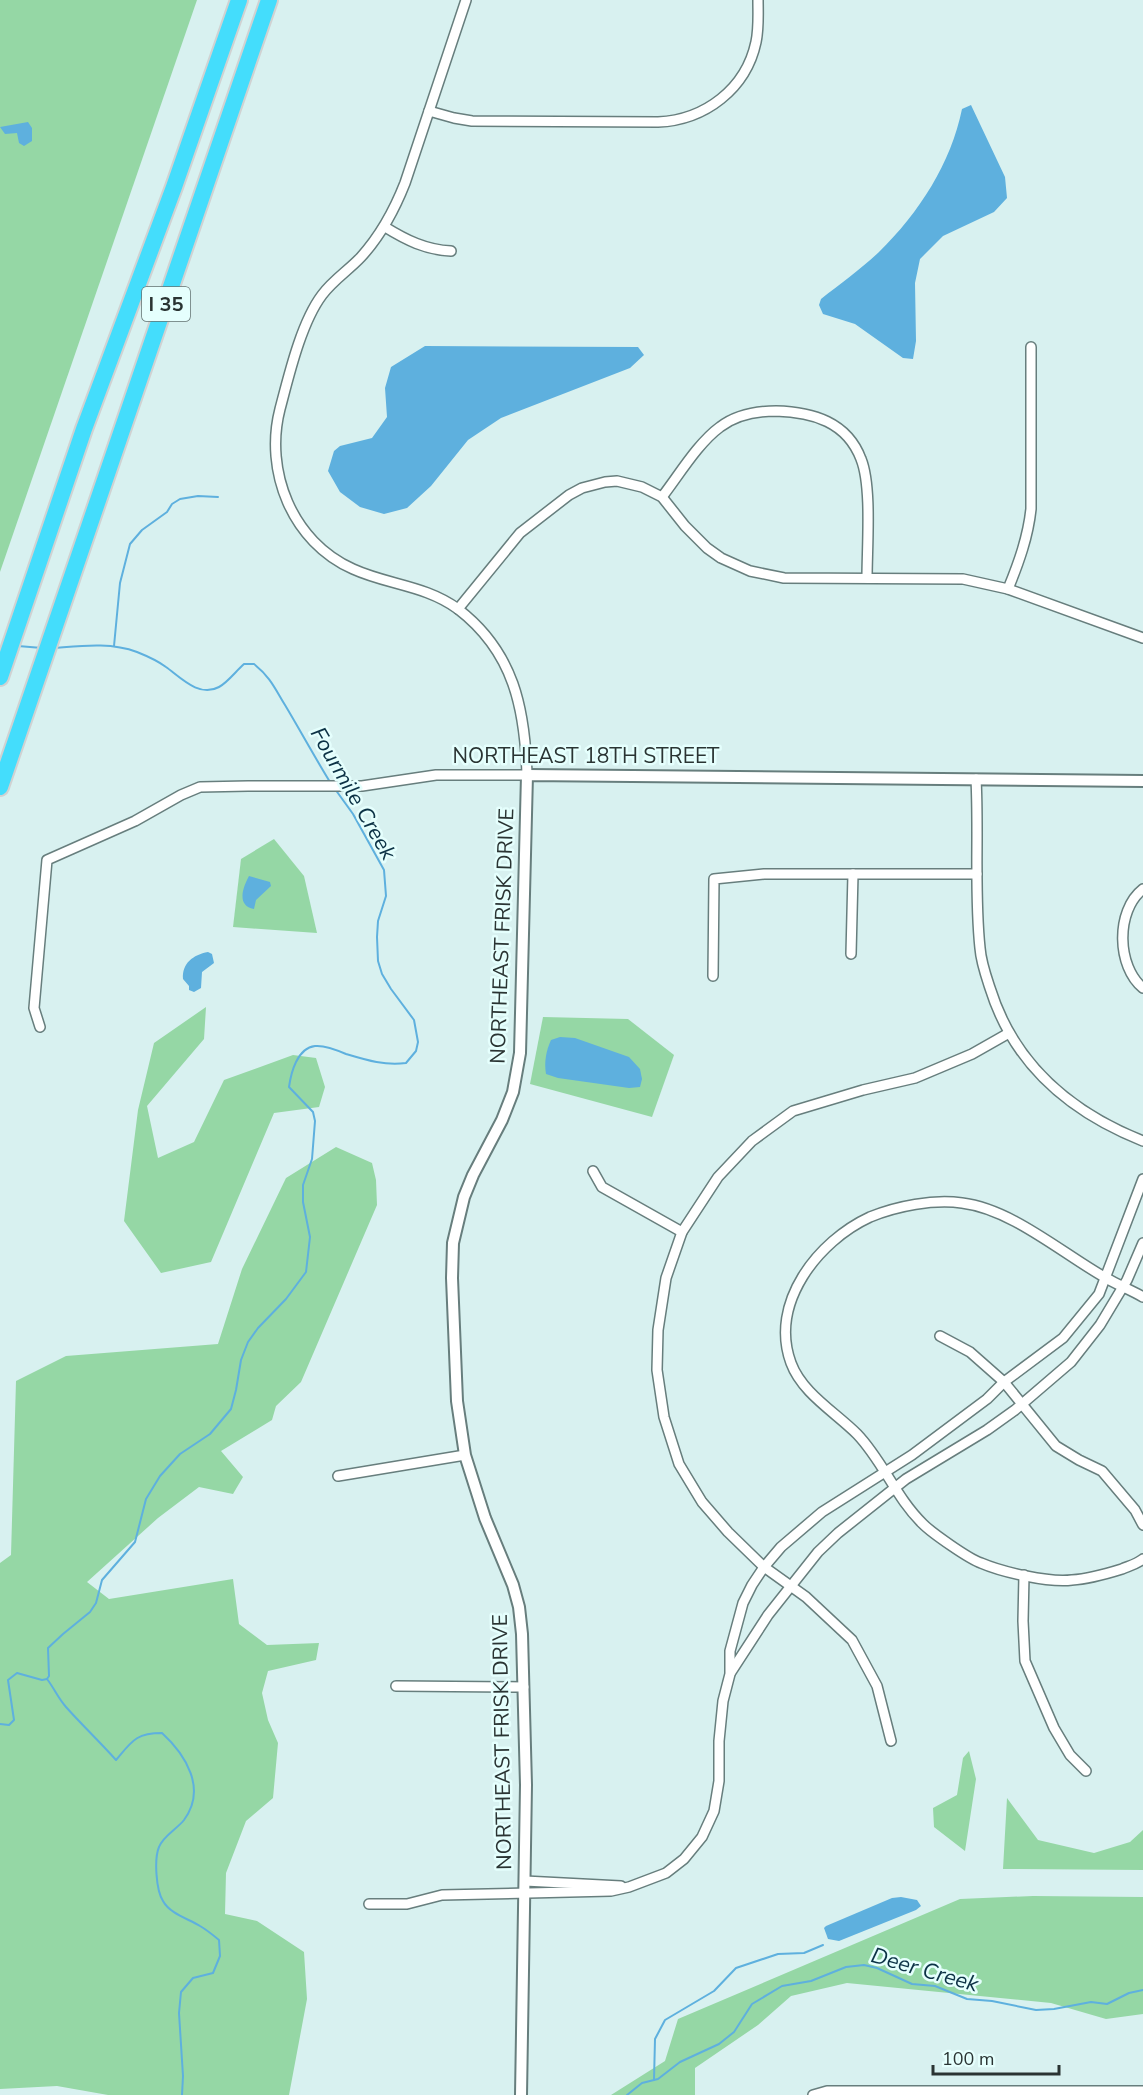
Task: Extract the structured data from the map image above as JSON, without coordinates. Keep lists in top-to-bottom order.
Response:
{
  "streets": {
    "highway": ["I 35"],
    "street": ["NORTHEAST 18TH STREET", "NORTHEAST FRISK DRIVE"]
  },
  "crossings": [
    ["NORTHEAST 18TH STREET", "NORTHEAST FRISK DRIVE"]
  ],
  "water": ["Fourmile Creek", "Deer Creek"],
  "scale_bar": "100 m"
}
